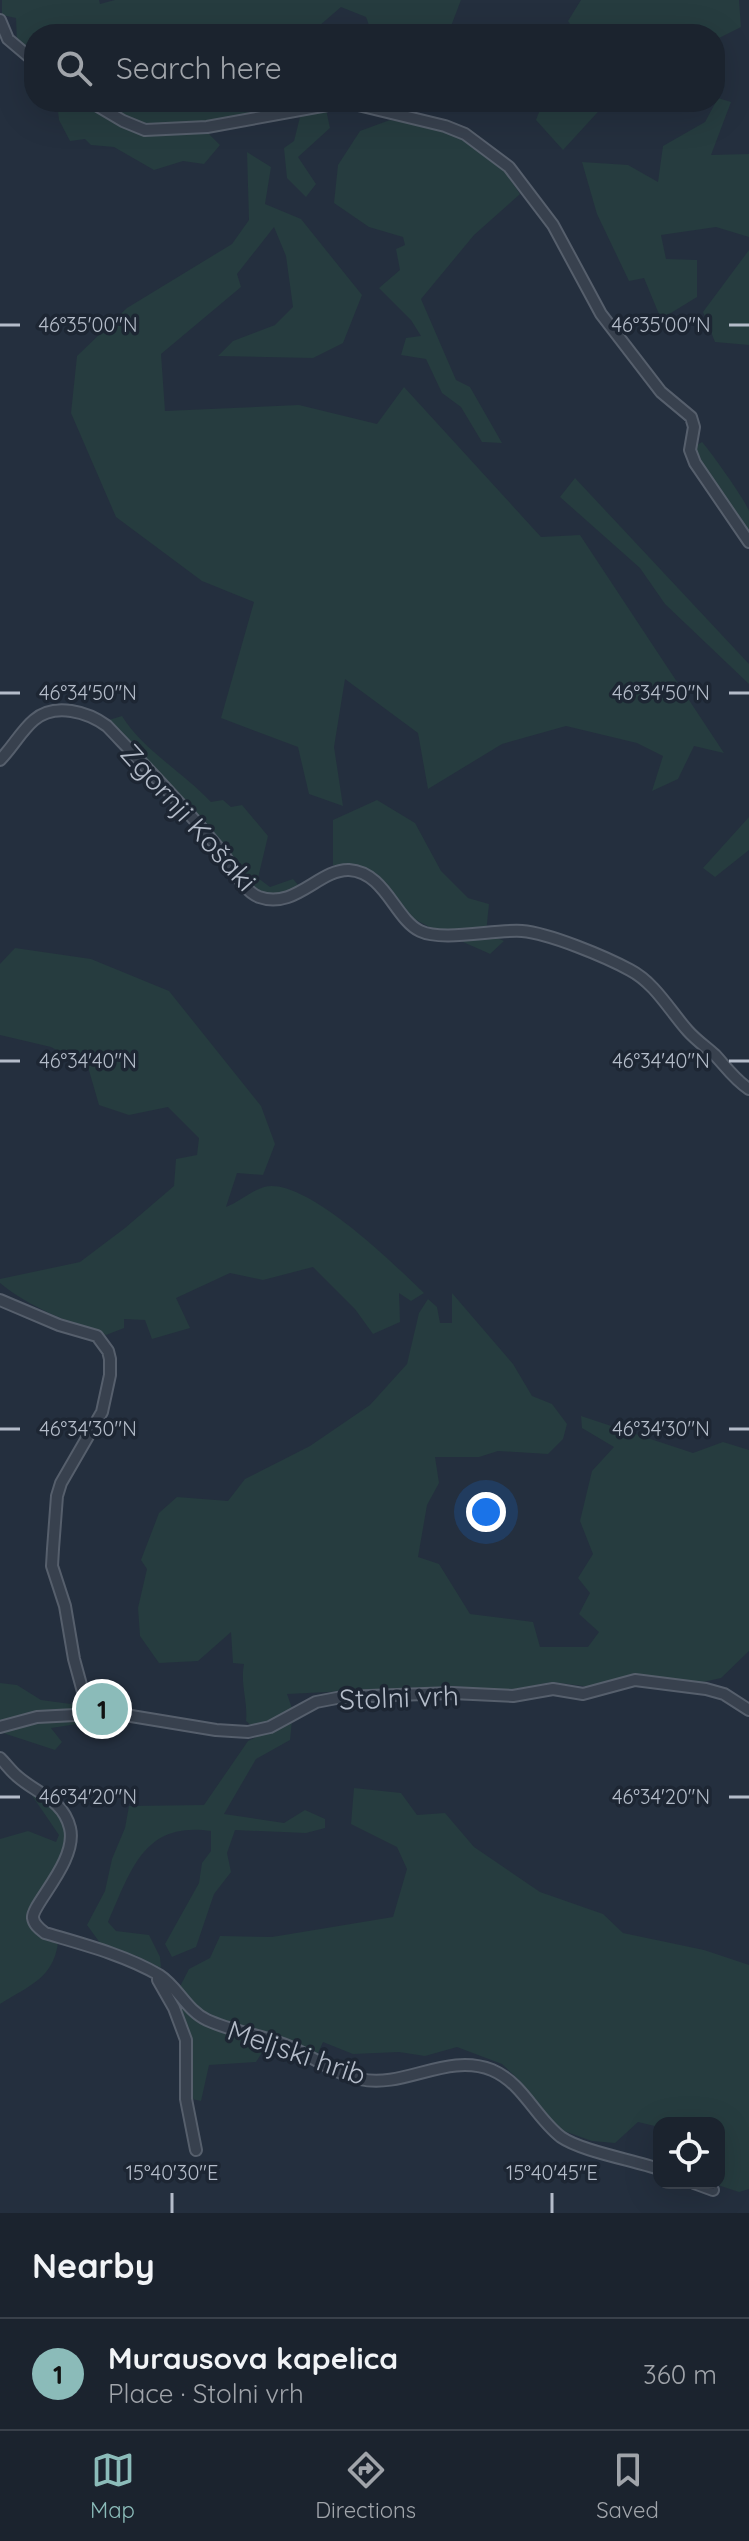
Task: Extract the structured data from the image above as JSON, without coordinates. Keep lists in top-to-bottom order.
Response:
{
  "streets": {
    "street": ["Zgornji Košaki", "Stolni vrh", "Meljski hrib"]
  },
  "page": {
    "search": "Search here",
    "pins": "1",
    "heading": "Nearby",
    "list": [
      {
        "mark": "1",
        "name": "Murausova kapelica",
        "note": "Place · Stolni vrh",
        "value": "360 m"
      }
    ],
    "nav": ["Map", "Directions", "Saved"]
  },
  "coordinates": [
    "46°35'00\"N",
    "46°34'50\"N",
    "46°34'40\"N",
    "46°34'30\"N",
    "46°34'20\"N",
    "15°40'30\"E",
    "15°40'45\"E"
  ]
}
